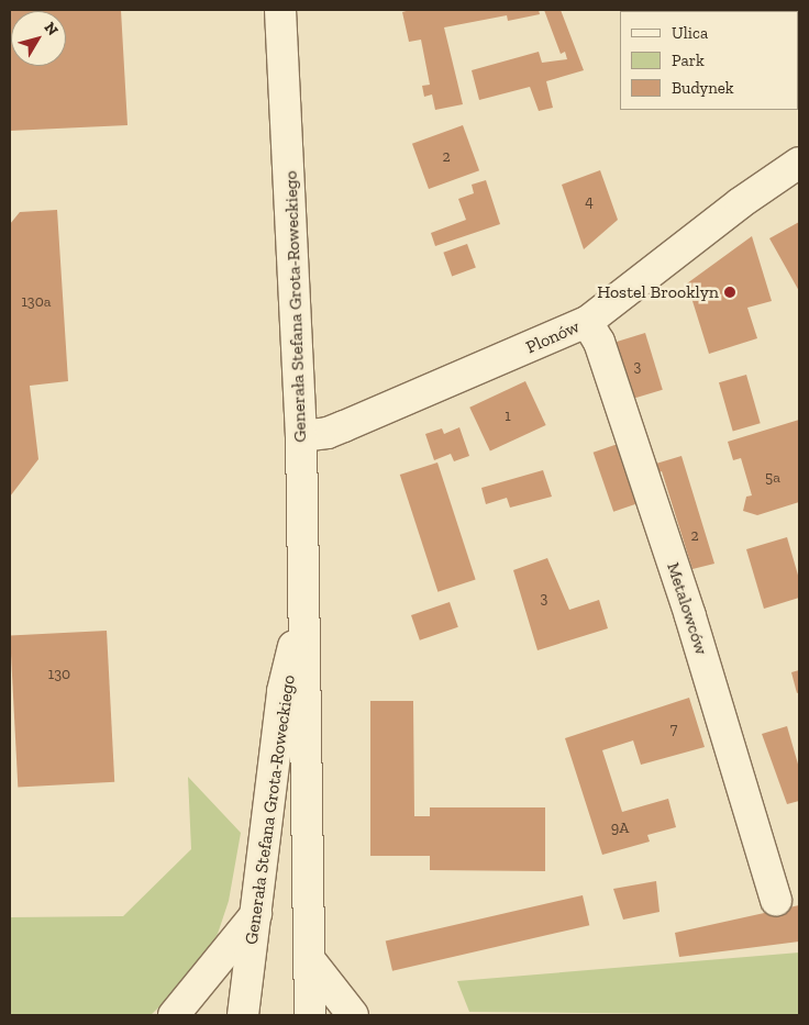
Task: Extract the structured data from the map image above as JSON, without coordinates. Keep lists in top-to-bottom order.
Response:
{
  "streets": {
    "street": ["Generała Stefana Grota-Roweckiego", "Plonów", "Metalowców"]
  },
  "crossings": [
    ["Generała Stefana Grota-Roweckiego", "Plonów"],
    ["Plonów", "Metalowców"]
  ],
  "places": ["Hostel Brooklyn"],
  "house_numbers": [
    "2",
    "4",
    "130a",
    "3",
    "1",
    "5a",
    "2",
    "3",
    "130",
    "7",
    "9A"
  ],
  "legend": ["Ulica", "Park", "Budynek"],
  "north": "top right"
}
